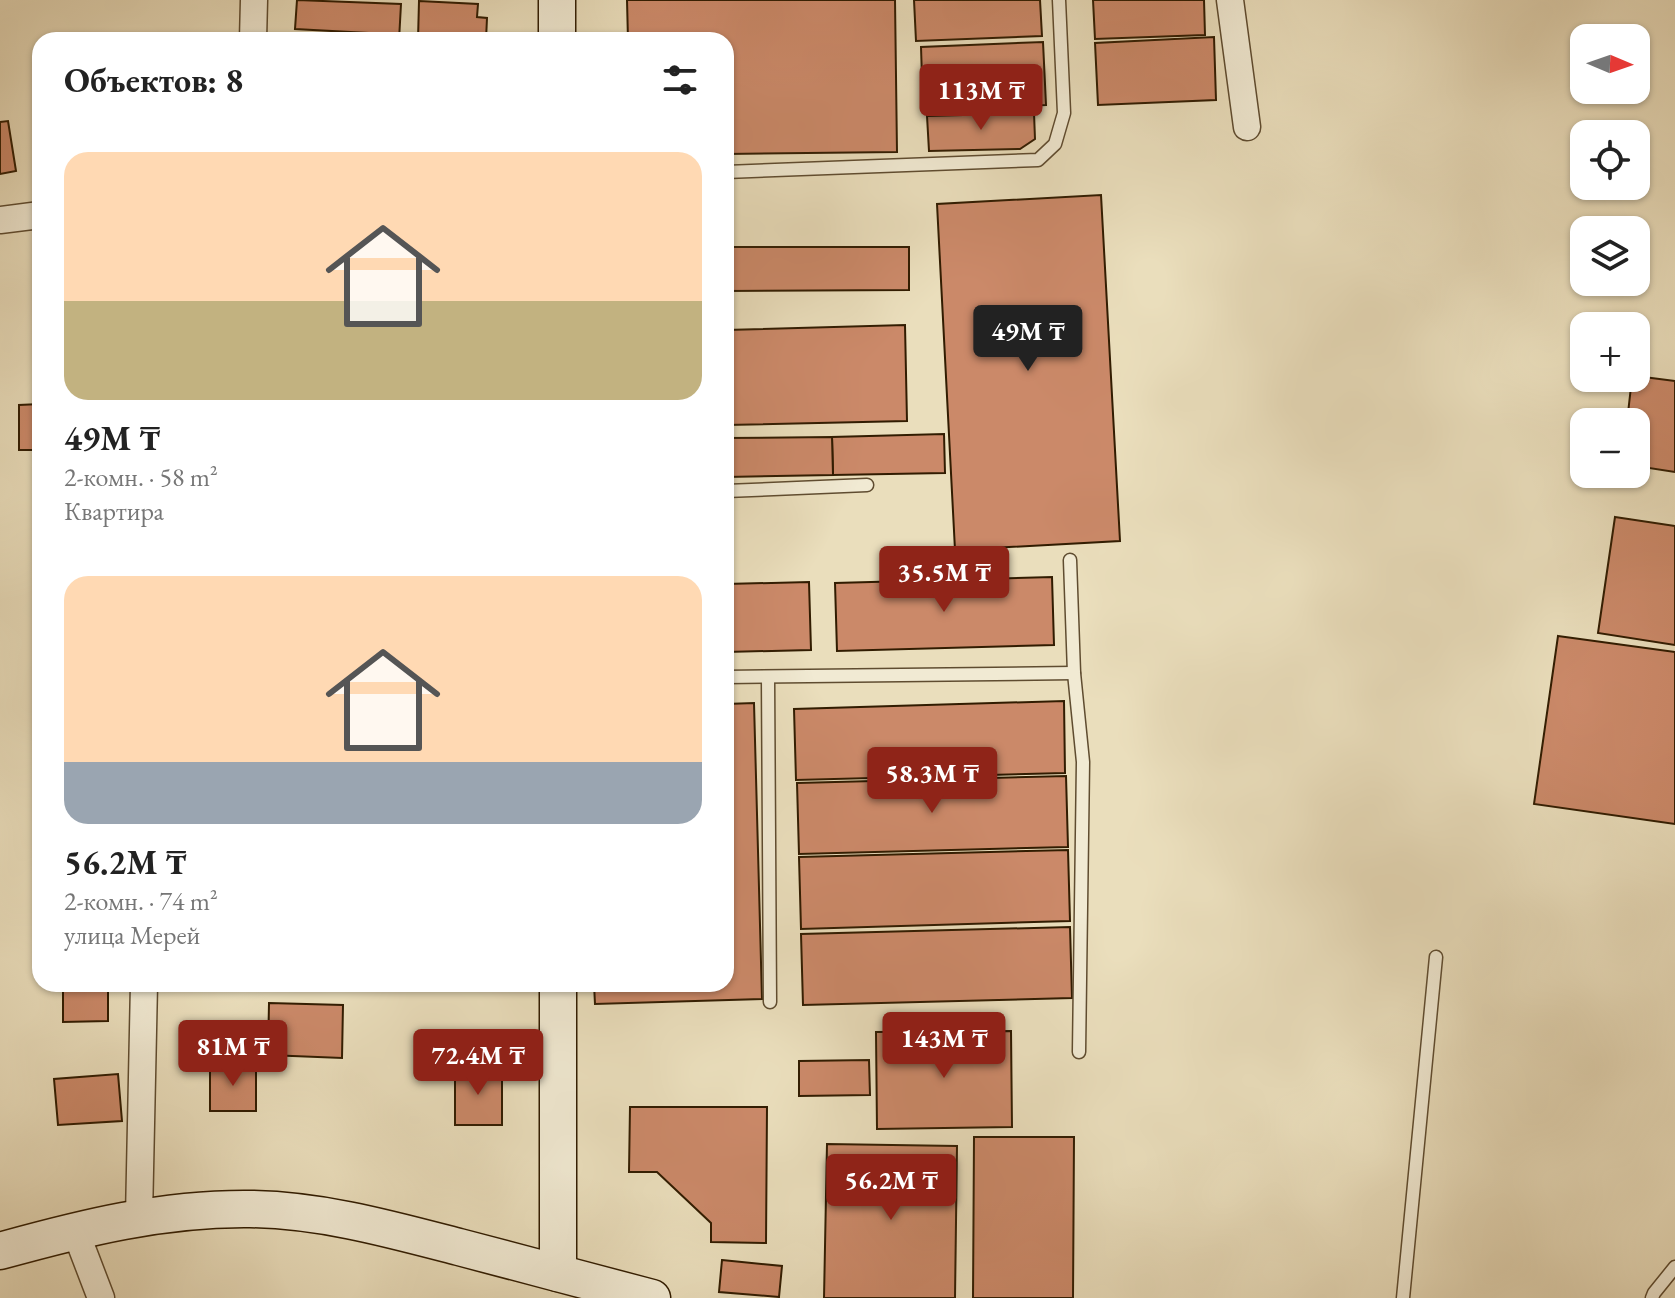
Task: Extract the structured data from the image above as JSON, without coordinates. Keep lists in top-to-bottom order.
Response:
{
  "north": "right",
  "page": {
    "map_buttons": ["+", "−"],
    "heading": "Объектов: 8",
    "price": [
      "113M ₸",
      "49M ₸",
      "35.5M ₸",
      "58.3M ₸",
      "143M ₸",
      "81M ₸",
      "72.4M ₸",
      "56.2M ₸"
    ],
    "list": [
      {
        "name": "49M ₸",
        "note": "2-комн. · 58 m² · Квартира"
      },
      {
        "name": "56.2M ₸",
        "note": "2-комн. · 74 m² · улица Мерей"
      }
    ]
  }
}
